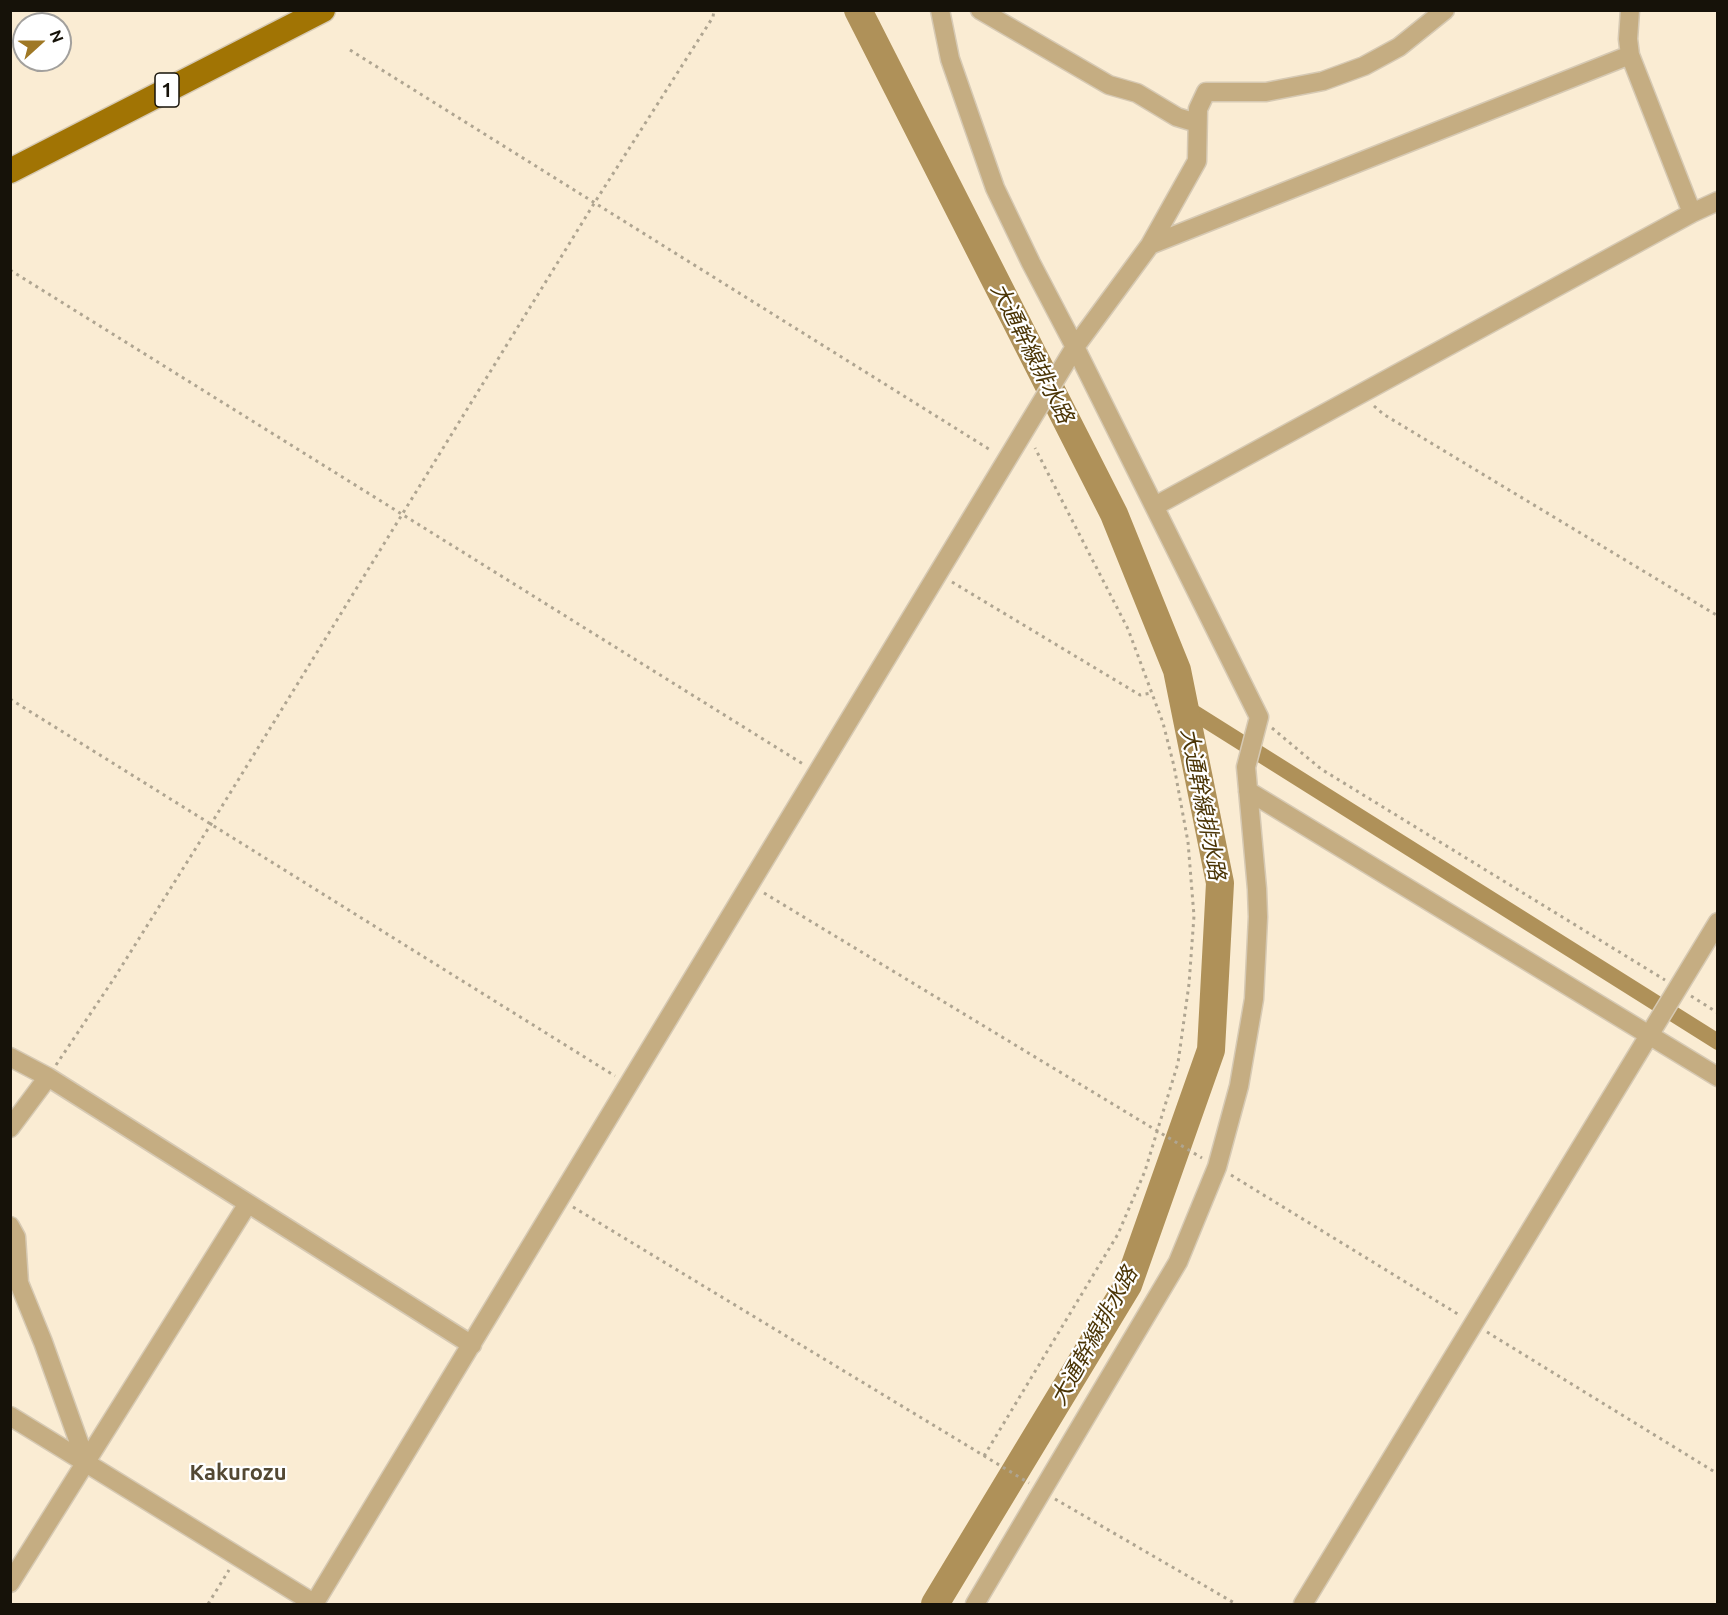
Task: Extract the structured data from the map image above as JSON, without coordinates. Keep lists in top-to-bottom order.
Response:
{
  "streets": {
    "main road": ["1"]
  },
  "districts": ["Kakurozu"],
  "water": ["大通幹線排水路"],
  "north": "right"
}
